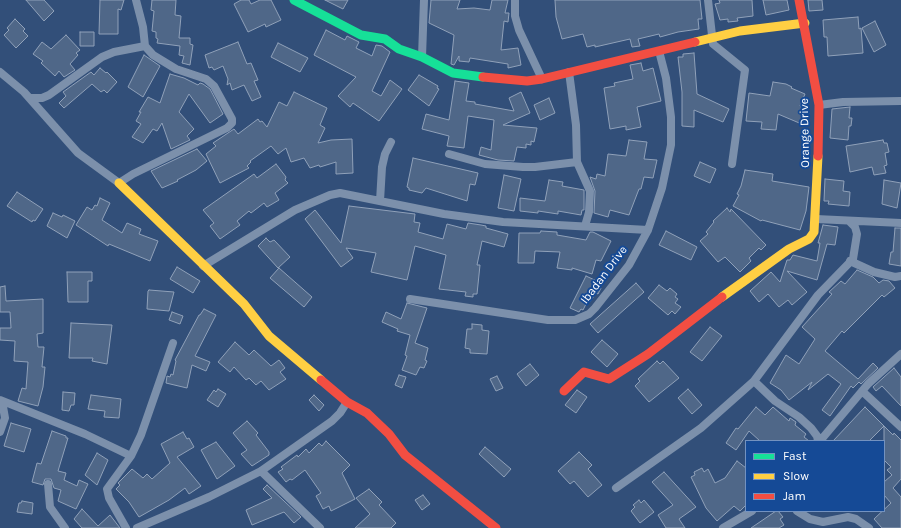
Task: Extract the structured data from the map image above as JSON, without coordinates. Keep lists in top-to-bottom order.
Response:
{
  "streets": {
    "street": ["Orange Drive", "Ibadan Drive"]
  },
  "legend": ["Fast", "Slow", "Jam"]
}
